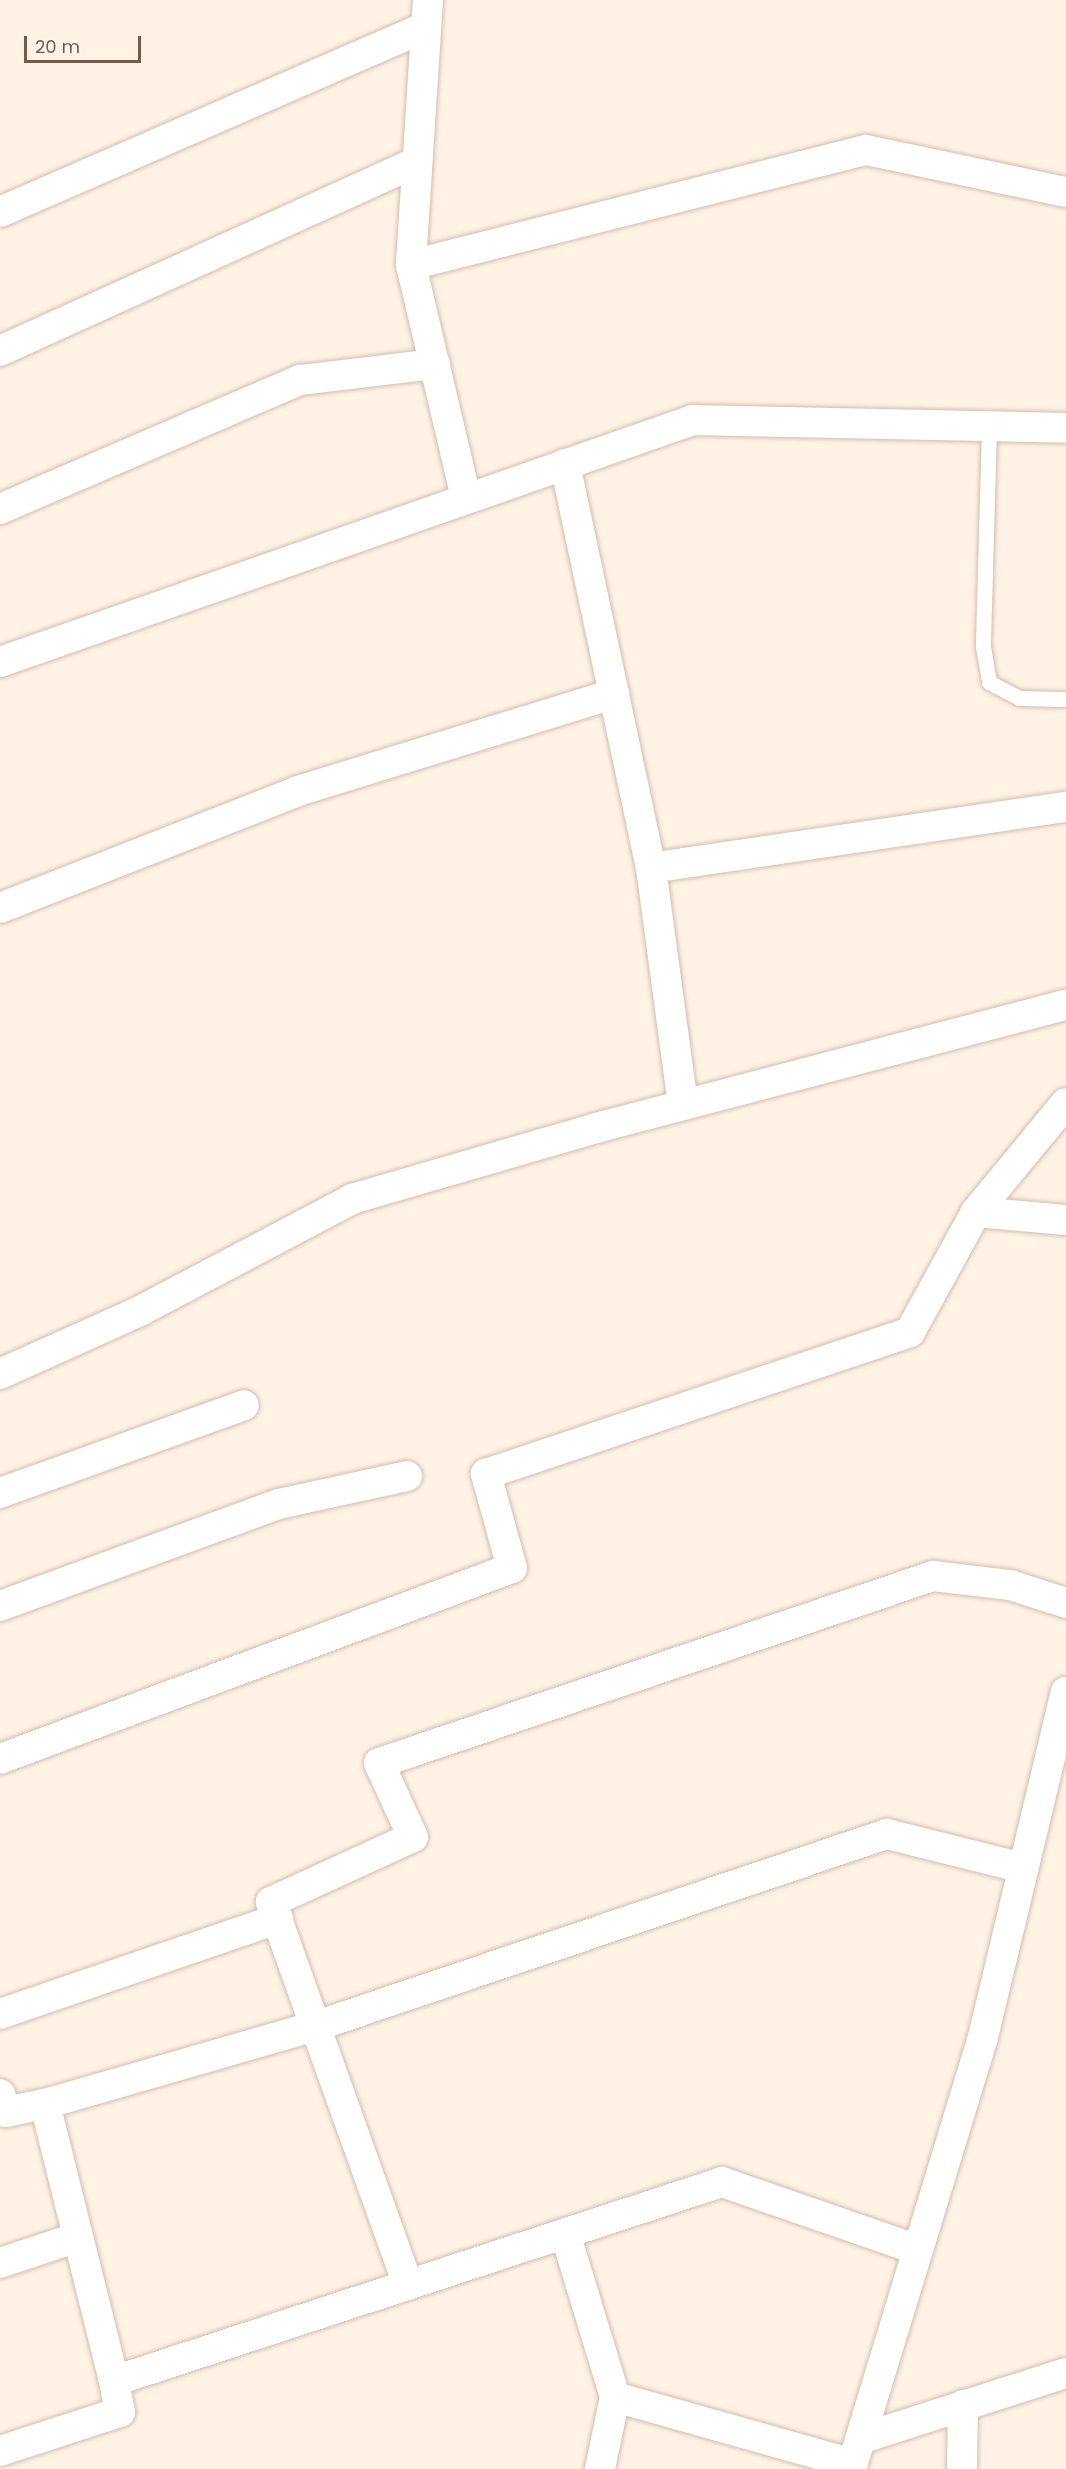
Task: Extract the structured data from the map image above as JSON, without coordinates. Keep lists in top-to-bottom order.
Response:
{
  "scale_bar": "20 m"
}
